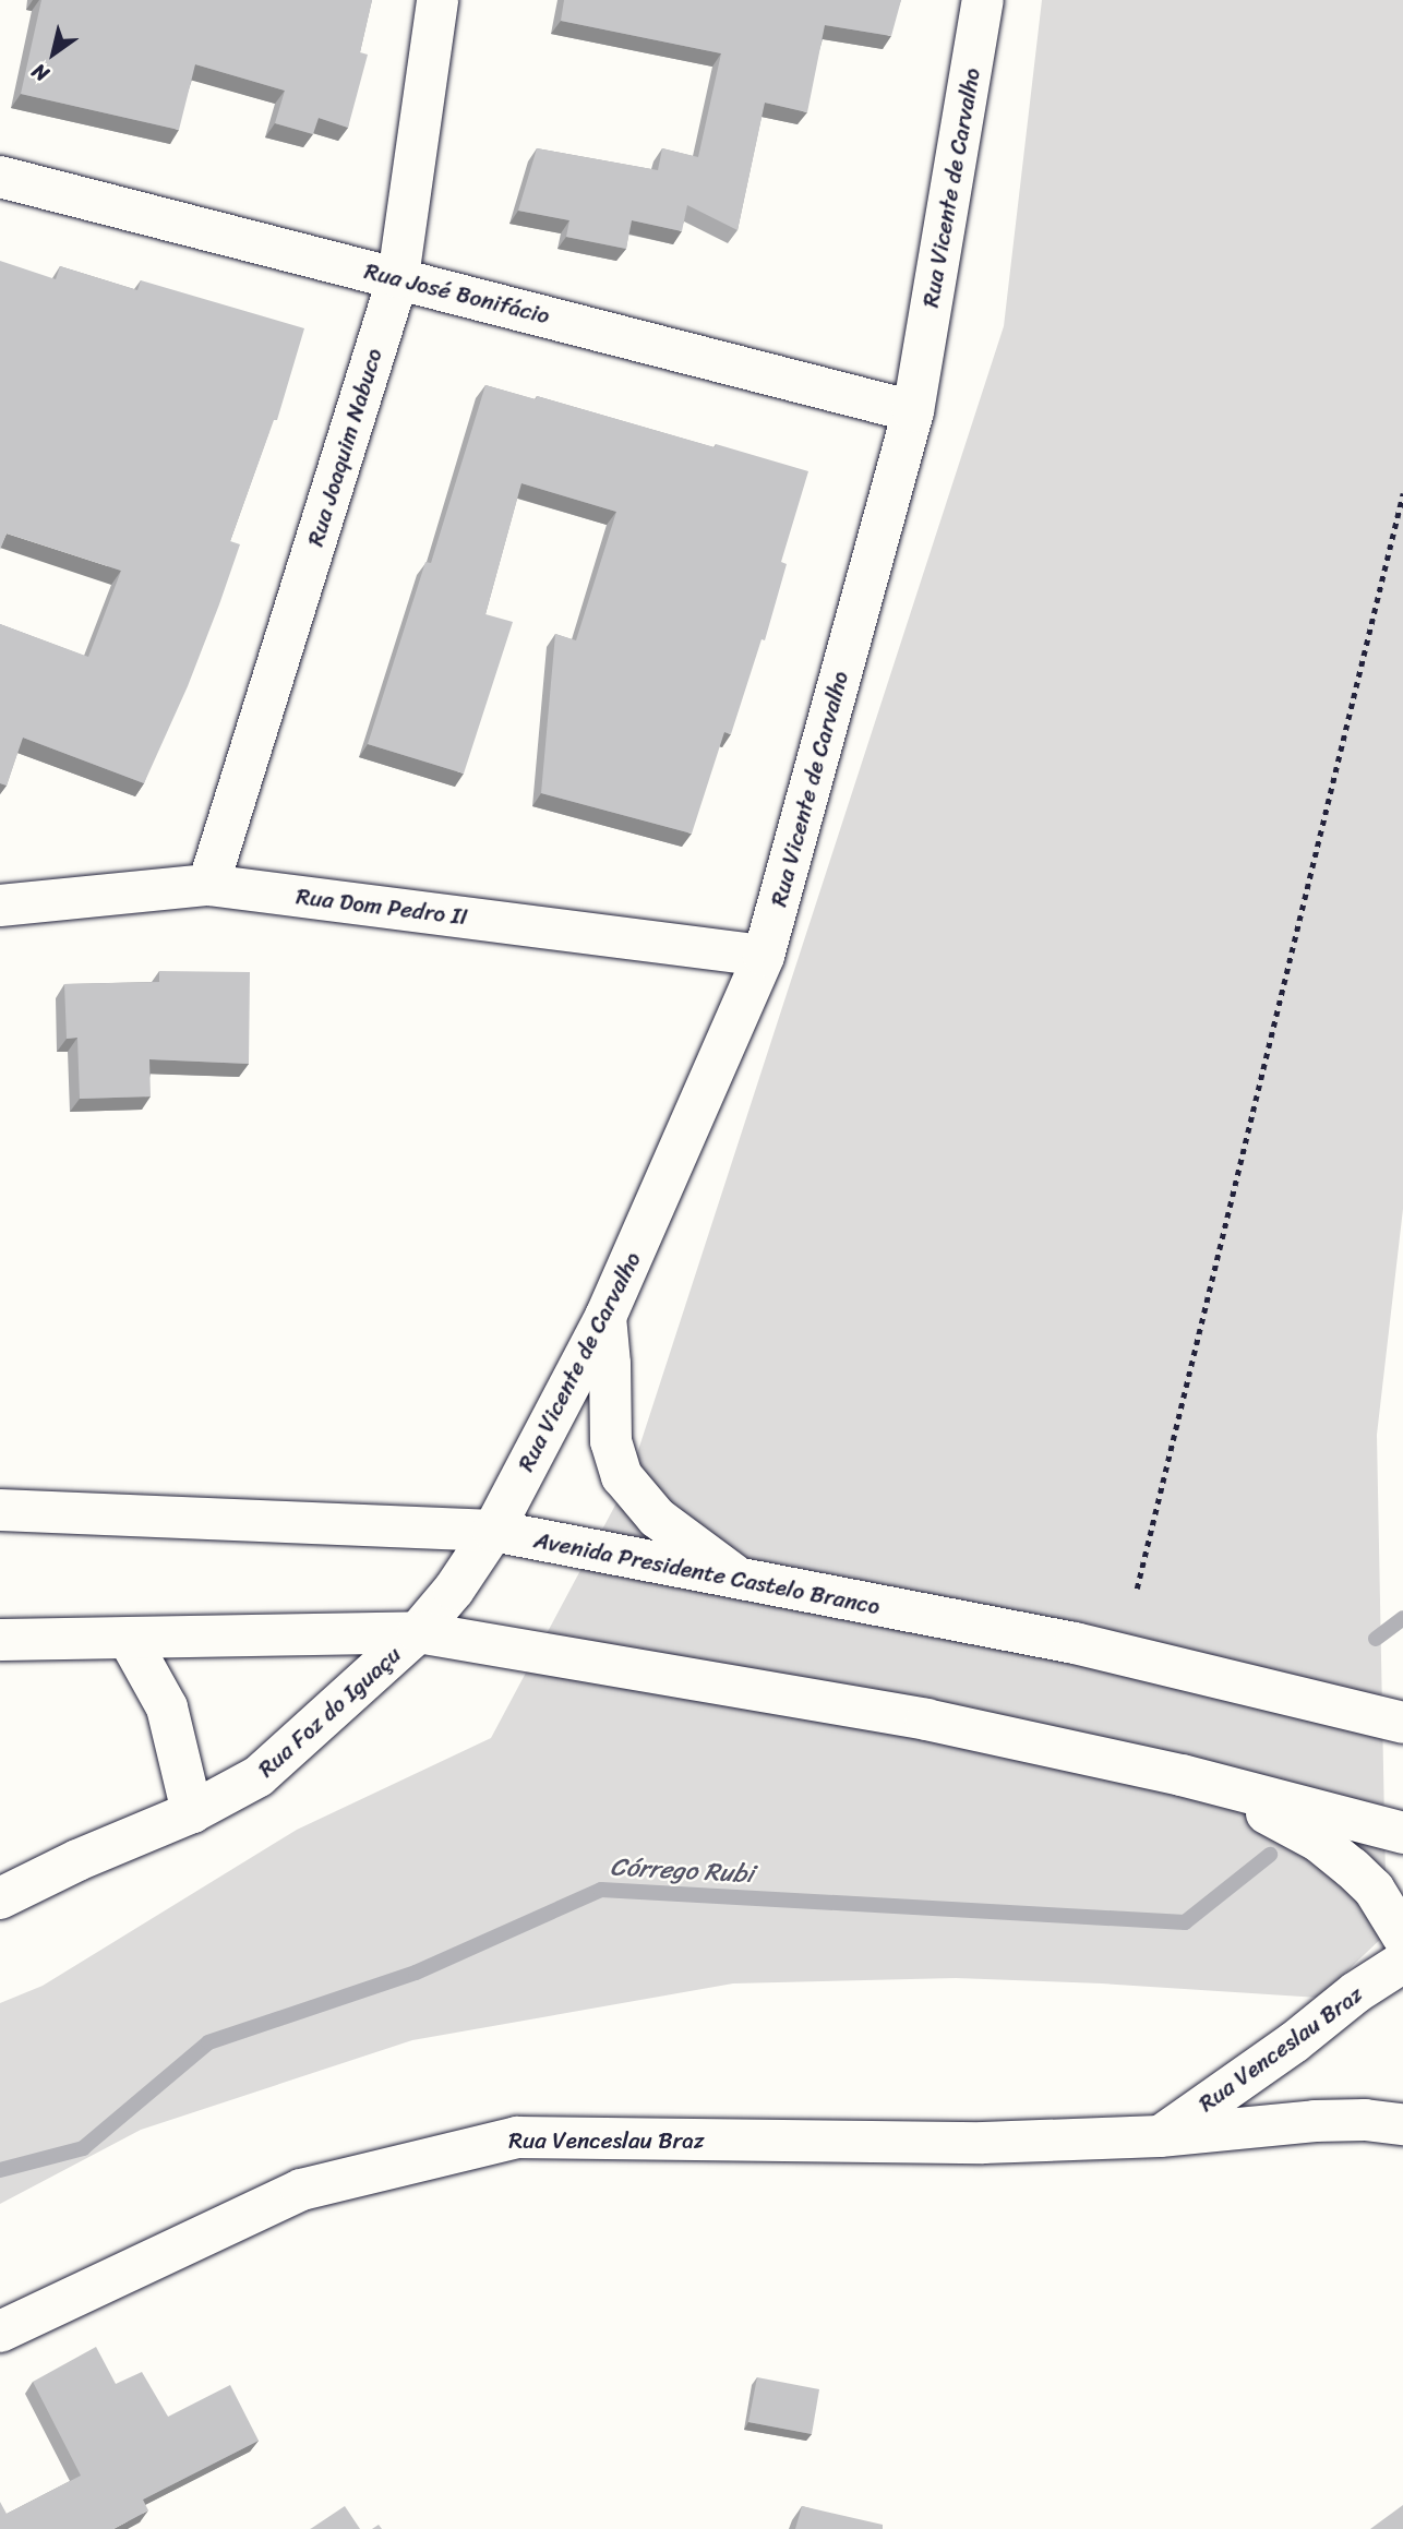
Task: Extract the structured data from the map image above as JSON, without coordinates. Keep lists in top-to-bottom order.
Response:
{
  "streets": {
    "street": [
      "Rua Vicente de Carvalho",
      "Rua José Bonifácio",
      "Rua Joaquim Nabuco",
      "Rua Dom Pedro II",
      "Avenida Presidente Castelo Branco",
      "Rua Foz do Iguaçu",
      "Rua Venceslau Braz"
    ]
  },
  "crossings": [
    ["Rua Vicente de Carvalho", "Rua José Bonifácio"],
    ["Rua Vicente de Carvalho", "Rua Dom Pedro II"],
    ["Rua Vicente de Carvalho", "Avenida Presidente Castelo Branco"],
    ["Rua Vicente de Carvalho", "Rua Foz do Iguaçu"],
    ["Rua José Bonifácio", "Rua Joaquim Nabuco"],
    ["Rua Joaquim Nabuco", "Rua Dom Pedro II"],
    ["Avenida Presidente Castelo Branco", "Rua Foz do Iguaçu"]
  ],
  "water": ["Córrego Rubi"],
  "north": "bottom left"
}
